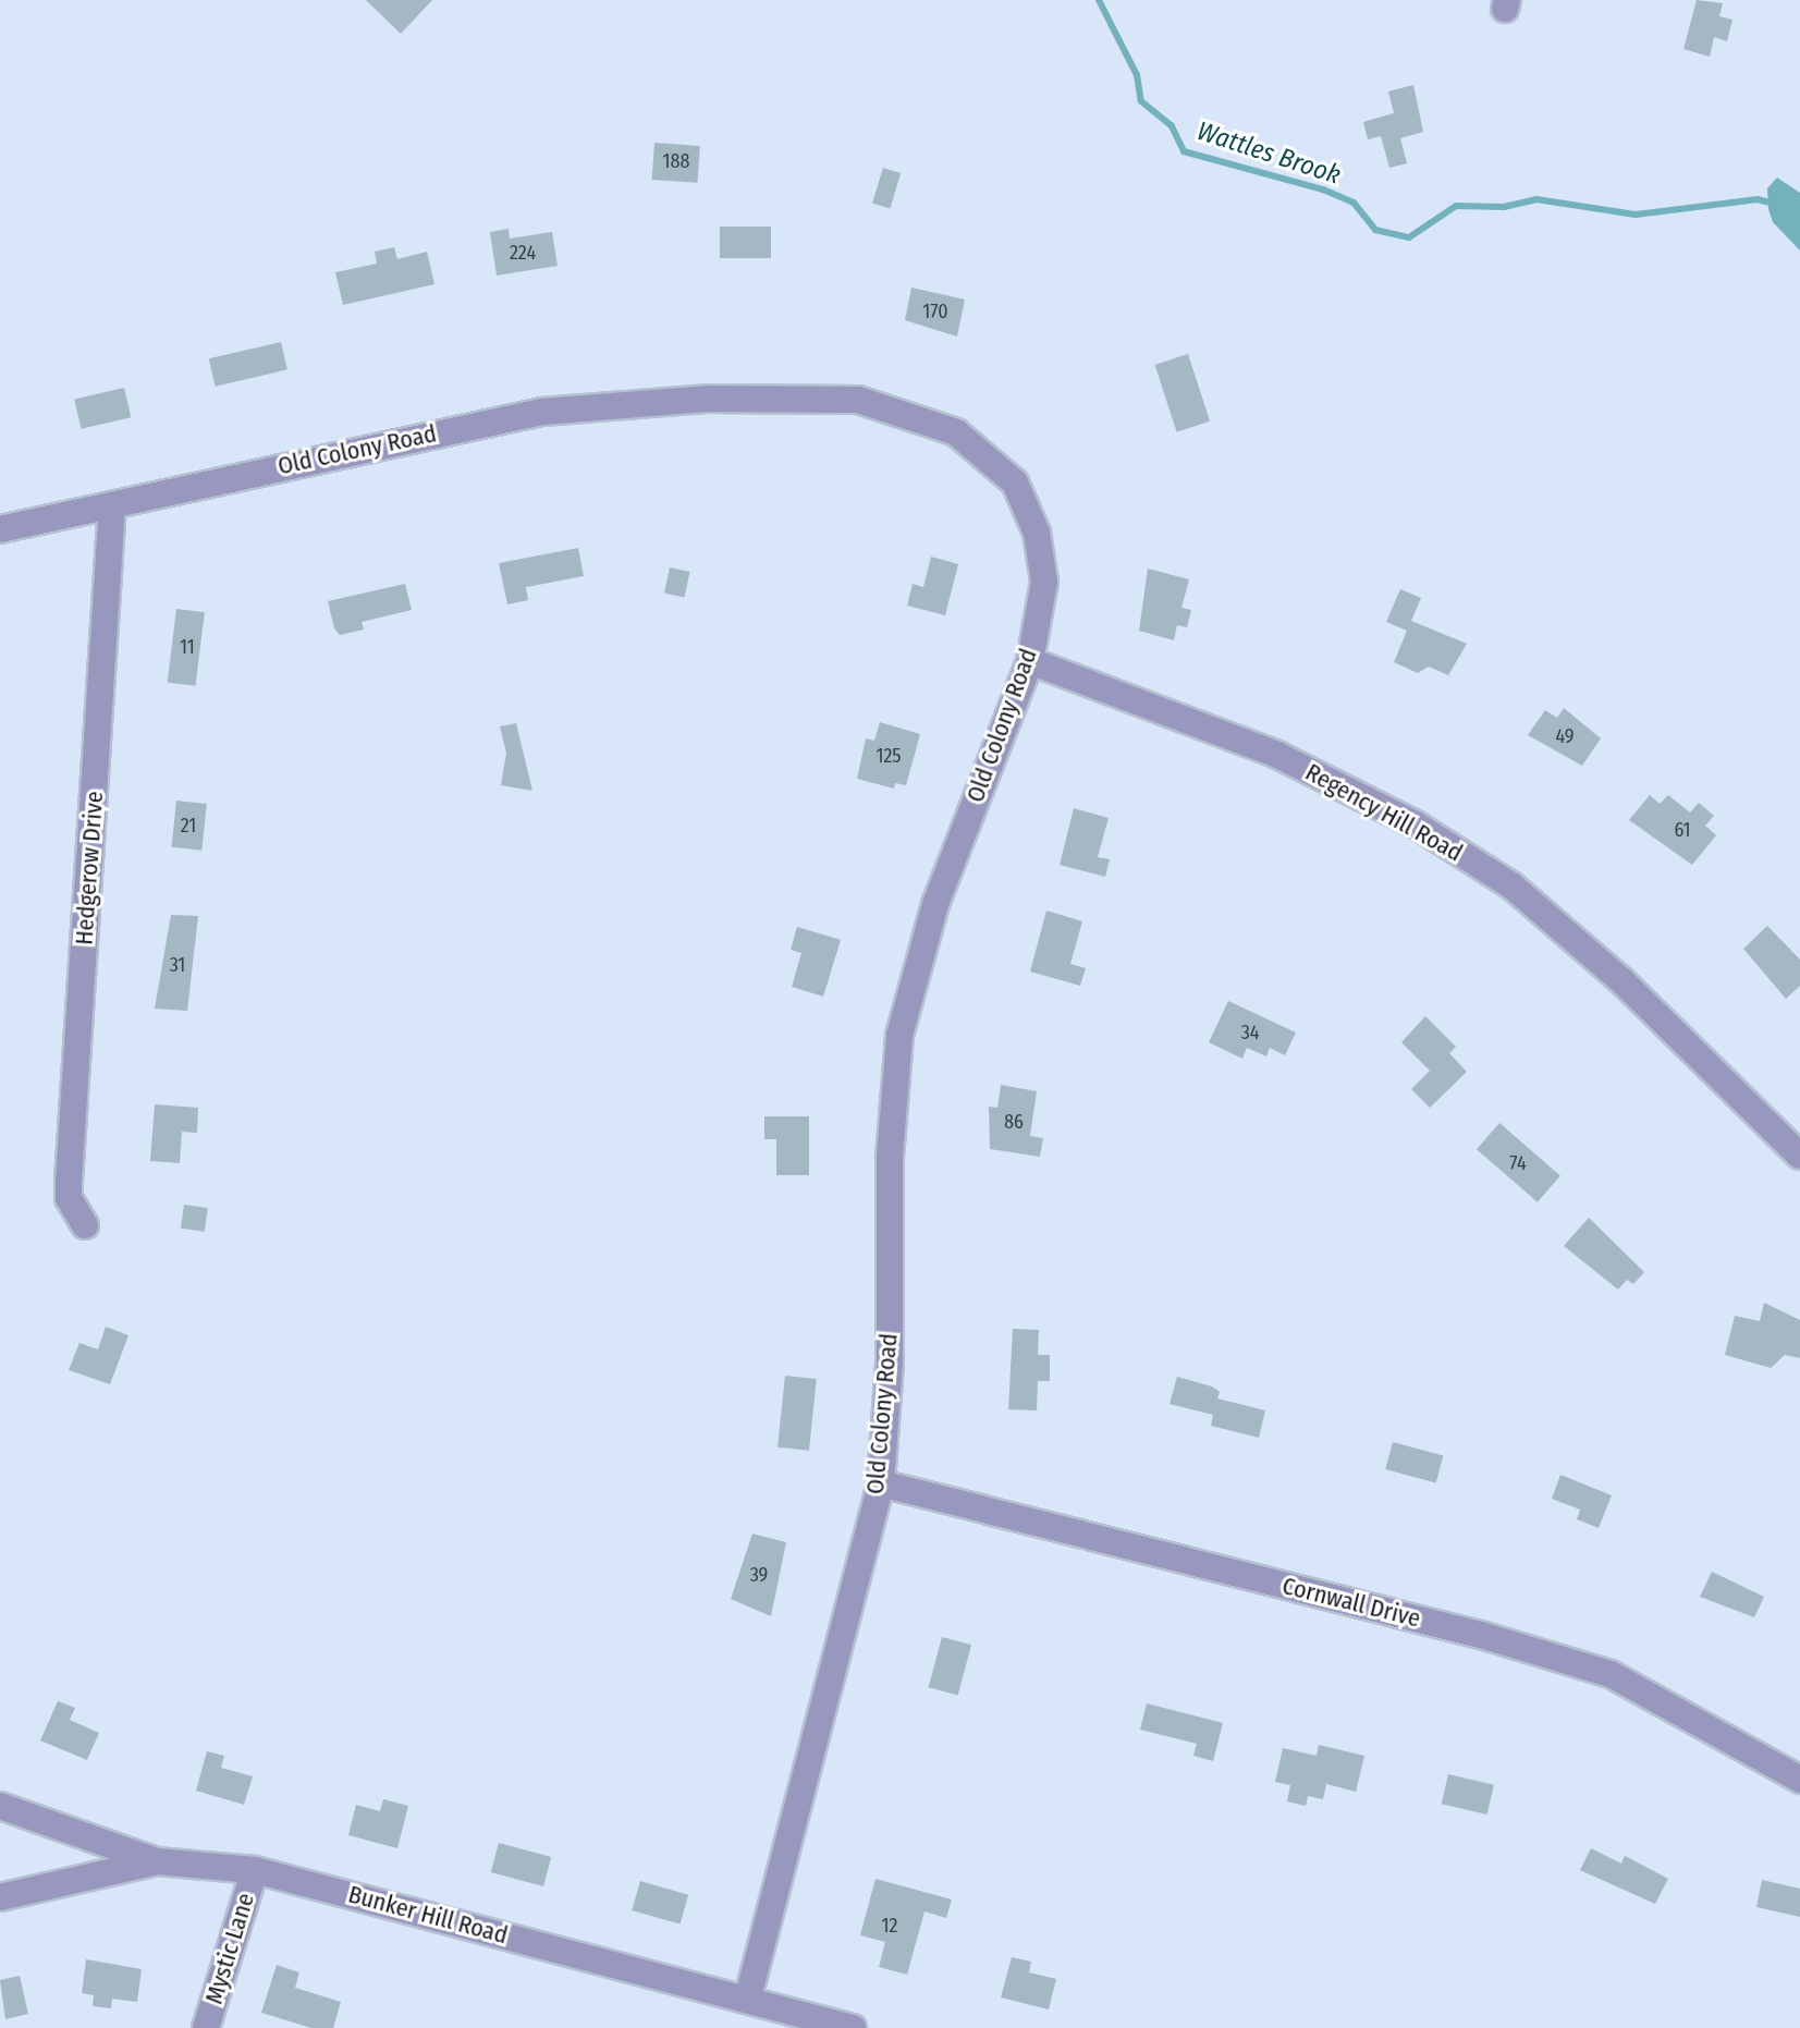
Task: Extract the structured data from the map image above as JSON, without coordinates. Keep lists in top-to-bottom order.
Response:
{
  "streets": {
    "street": [
      "Old Colony Road",
      "Regency Hill Road",
      "Hedgerow Drive",
      "Cornwall Drive",
      "Bunker Hill Road",
      "Mystic Lane"
    ]
  },
  "crossings": [
    ["Old Colony Road", "Regency Hill Road"],
    ["Old Colony Road", "Hedgerow Drive"],
    ["Old Colony Road", "Cornwall Drive"],
    ["Old Colony Road", "Bunker Hill Road"],
    ["Bunker Hill Road", "Mystic Lane"]
  ],
  "water": ["Wattles Brook"],
  "house_numbers": [
    "188",
    "224",
    "170",
    "11",
    "49",
    "125",
    "21",
    "61",
    "31",
    "34",
    "86",
    "74",
    "39",
    "12"
  ]
}
